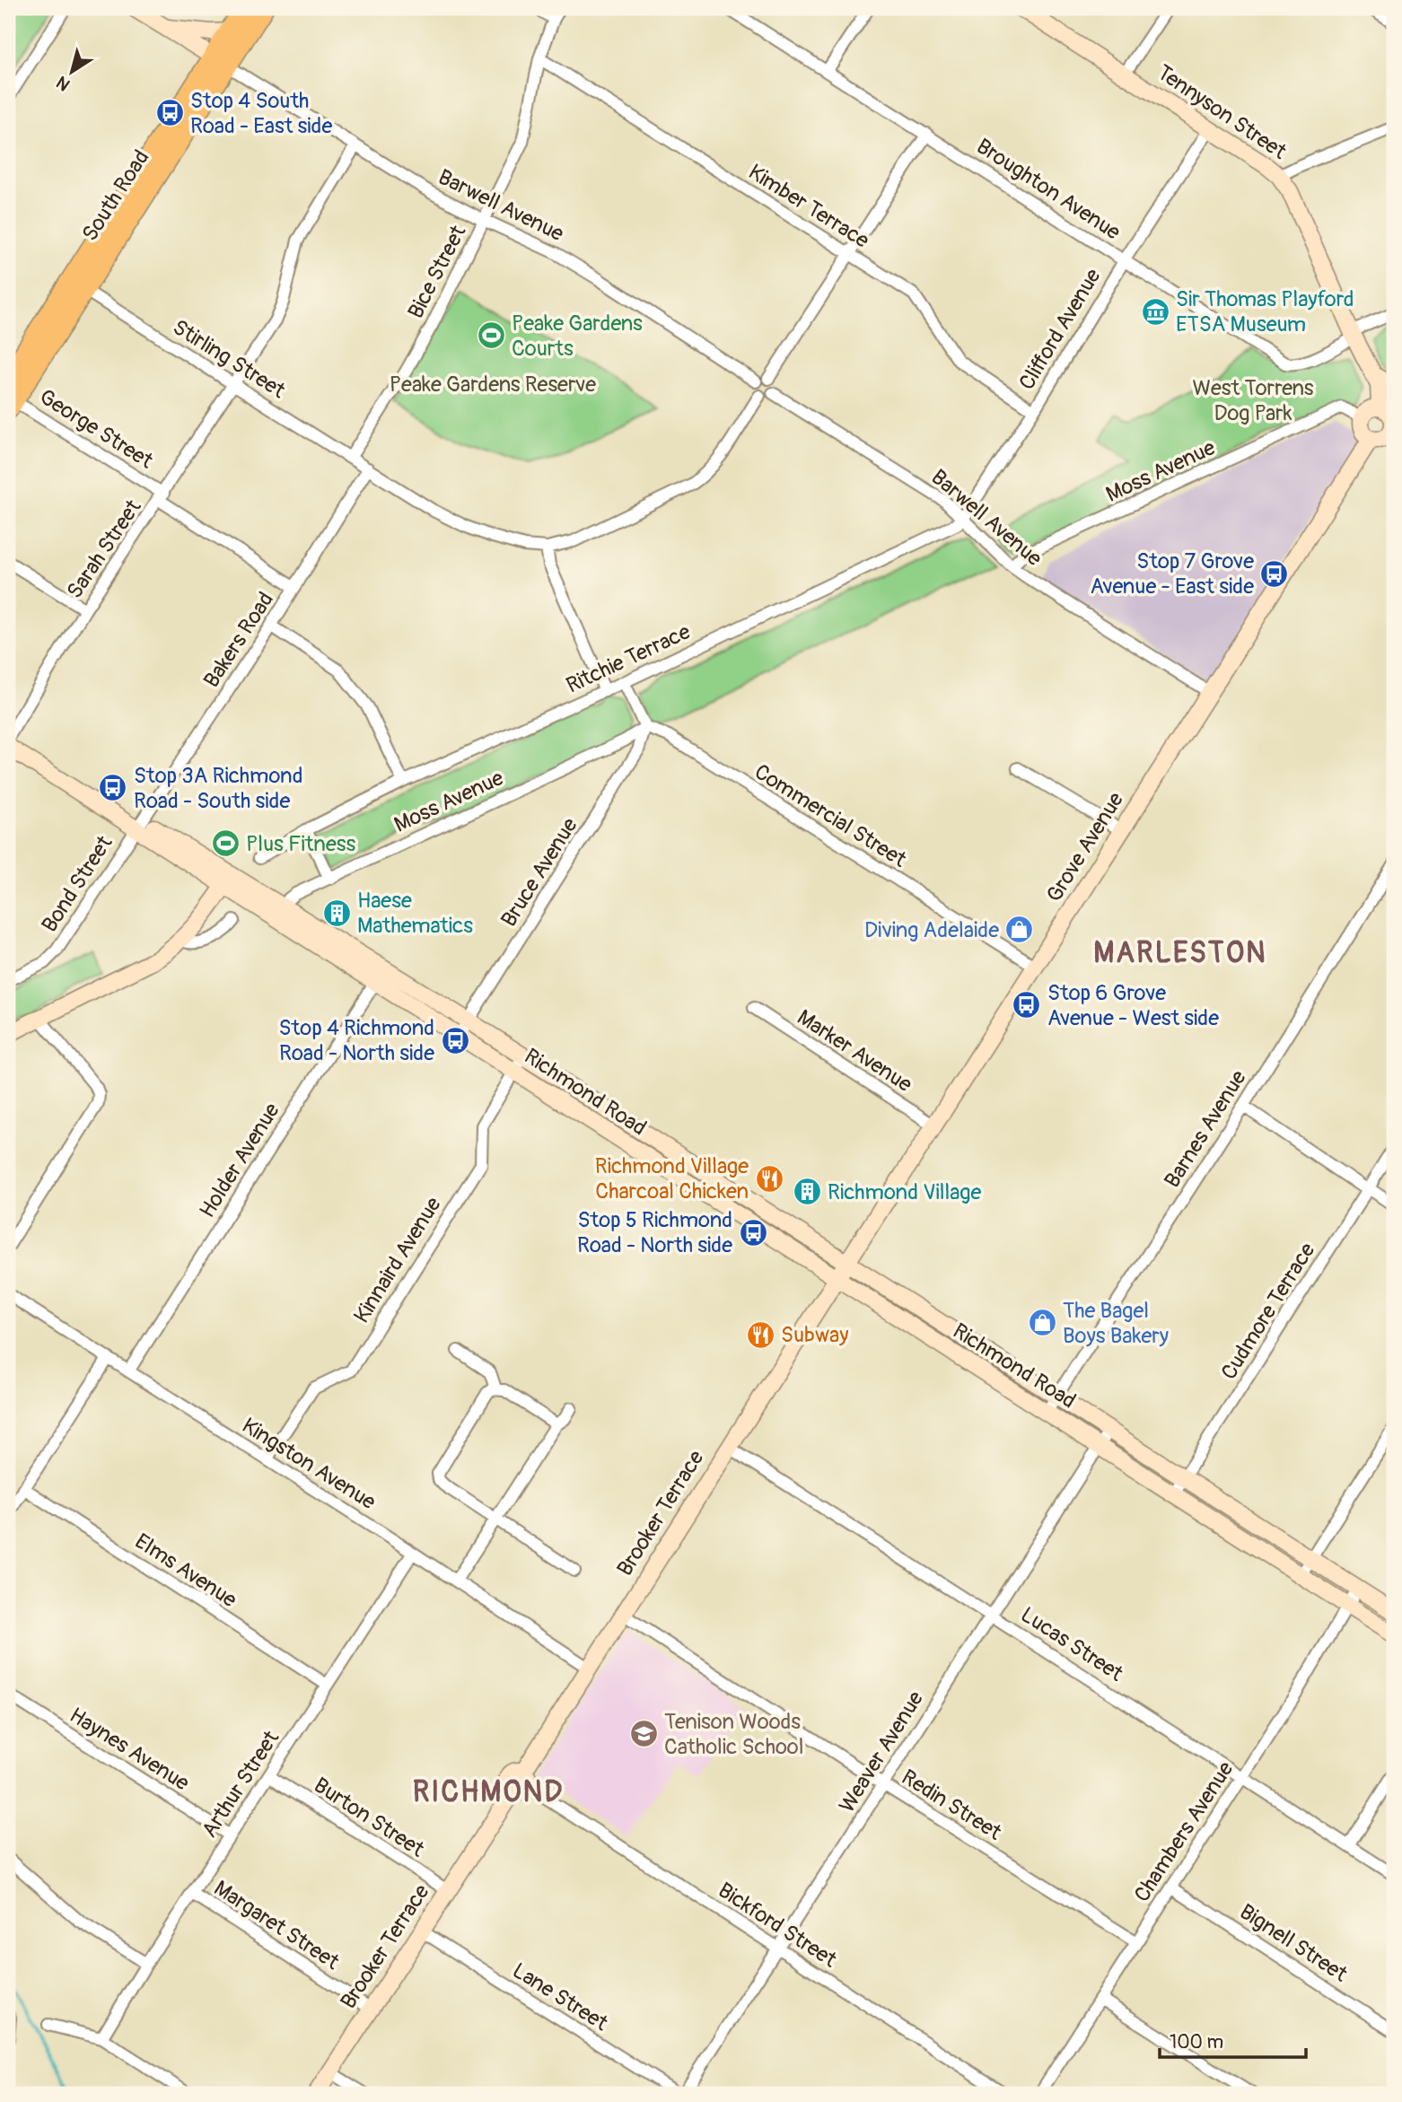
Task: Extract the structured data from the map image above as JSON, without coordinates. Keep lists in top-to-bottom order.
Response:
{
  "streets": {
    "highway": ["South Road"],
    "street": [
      "Tennyson Street",
      "Broughton Avenue",
      "Barwell Avenue",
      "Kimber Terrace",
      "Bice Street",
      "Clifford Avenue",
      "Stirling Street",
      "George Street",
      "Moss Avenue",
      "Sarah Street",
      "Bakers Road",
      "Ritchie Terrace",
      "Commercial Street",
      "Grove Avenue",
      "Bruce Avenue",
      "Bond Street",
      "Marker Avenue",
      "Richmond Road",
      "Barnes Avenue",
      "Holder Avenue",
      "Kinnaird Avenue",
      "Cudmore Terrace",
      "Kingston Avenue",
      "Brooker Terrace",
      "Elms Avenue",
      "Lucas Street",
      "Haynes Avenue",
      "Weaver Avenue",
      "Arthur Street",
      "Redin Street",
      "Burton Street",
      "Chambers Avenue",
      "Margaret Street",
      "Bickford Street",
      "Bignell Street",
      "Lane Street"
    ]
  },
  "crossings": [
    ["Tennyson Street", "Broughton Avenue"],
    ["Tennyson Street", "Clifford Avenue"],
    ["Tennyson Street", "Moss Avenue"],
    ["Broughton Avenue", "Clifford Avenue"],
    ["South Road", "Barwell Avenue"],
    ["South Road", "Stirling Street"],
    ["South Road", "George Street"],
    ["Barwell Avenue", "Bice Street"],
    ["Barwell Avenue", "Clifford Avenue"],
    ["Barwell Avenue", "Moss Avenue"],
    ["Barwell Avenue", "Sarah Street"],
    ["Barwell Avenue", "Ritchie Terrace"],
    ["Barwell Avenue", "Grove Avenue"],
    ["Kimber Terrace", "Bice Street"],
    ["Kimber Terrace", "Clifford Avenue"],
    ["Bice Street", "Stirling Street"],
    ["Clifford Avenue", "Ritchie Terrace"],
    ["Stirling Street", "Sarah Street"],
    ["Stirling Street", "Bakers Road"],
    ["George Street", "Sarah Street"],
    ["George Street", "Bakers Road"],
    ["Moss Avenue", "Commercial Street"],
    ["Moss Avenue", "Bruce Avenue"],
    ["Moss Avenue", "Richmond Road"],
    ["Sarah Street", "Richmond Road"],
    ["Bakers Road", "Bond Street"],
    ["Bakers Road", "Richmond Road"],
    ["Commercial Street", "Grove Avenue"],
    ["Commercial Street", "Bruce Avenue"],
    ["Grove Avenue", "Marker Avenue"],
    ["Grove Avenue", "Richmond Road"],
    ["Grove Avenue", "Brooker Terrace"],
    ["Bruce Avenue", "Richmond Road"],
    ["Bond Street", "Richmond Road"],
    ["Richmond Road", "Barnes Avenue"],
    ["Richmond Road", "Holder Avenue"],
    ["Richmond Road", "Kinnaird Avenue"],
    ["Richmond Road", "Cudmore Terrace"],
    ["Richmond Road", "Brooker Terrace"],
    ["Richmond Road", "Weaver Avenue"],
    ["Richmond Road", "Chambers Avenue"],
    ["Holder Avenue", "Kingston Avenue"],
    ["Kinnaird Avenue", "Kingston Avenue"],
    ["Kingston Avenue", "Brooker Terrace"],
    ["Kingston Avenue", "Arthur Street"],
    ["Brooker Terrace", "Lucas Street"],
    ["Brooker Terrace", "Redin Street"],
    ["Brooker Terrace", "Burton Street"],
    ["Brooker Terrace", "Margaret Street"],
    ["Brooker Terrace", "Bickford Street"],
    ["Brooker Terrace", "Lane Street"],
    ["Elms Avenue", "Arthur Street"],
    ["Lucas Street", "Weaver Avenue"],
    ["Lucas Street", "Chambers Avenue"],
    ["Haynes Avenue", "Arthur Street"],
    ["Weaver Avenue", "Redin Street"],
    ["Weaver Avenue", "Bickford Street"],
    ["Arthur Street", "Burton Street"],
    ["Arthur Street", "Margaret Street"],
    ["Redin Street", "Chambers Avenue"],
    ["Chambers Avenue", "Bignell Street"]
  ],
  "districts": ["MARLESTON", "RICHMOND"],
  "parks": ["Peake Gardens Reserve", "West Torrens Dog Park"],
  "places": {
    "bus stop": [
      "Stop 4 South Road - East side",
      "Stop 7 Grove Avenue - East side",
      "Stop 3A Richmond Road - South side",
      "Stop 6 Grove Avenue - West side",
      "Stop 4 Richmond Road - North side",
      "Stop 5 Richmond Road - North side"
    ],
    "museum": ["Sir Thomas Playford ETSA Museum"],
    "sports": ["Peake Gardens Courts", "Plus Fitness"],
    "building": ["Haese Mathematics", "Richmond Village"],
    "shop": ["Diving Adelaide", "The Bagel Boys Bakery"],
    "restaurant": ["Richmond Village Charcoal Chicken", "Subway"],
    "school or university": ["Tenison Woods Catholic School"]
  },
  "scale_bar": "100 m",
  "north": "bottom left"
}
